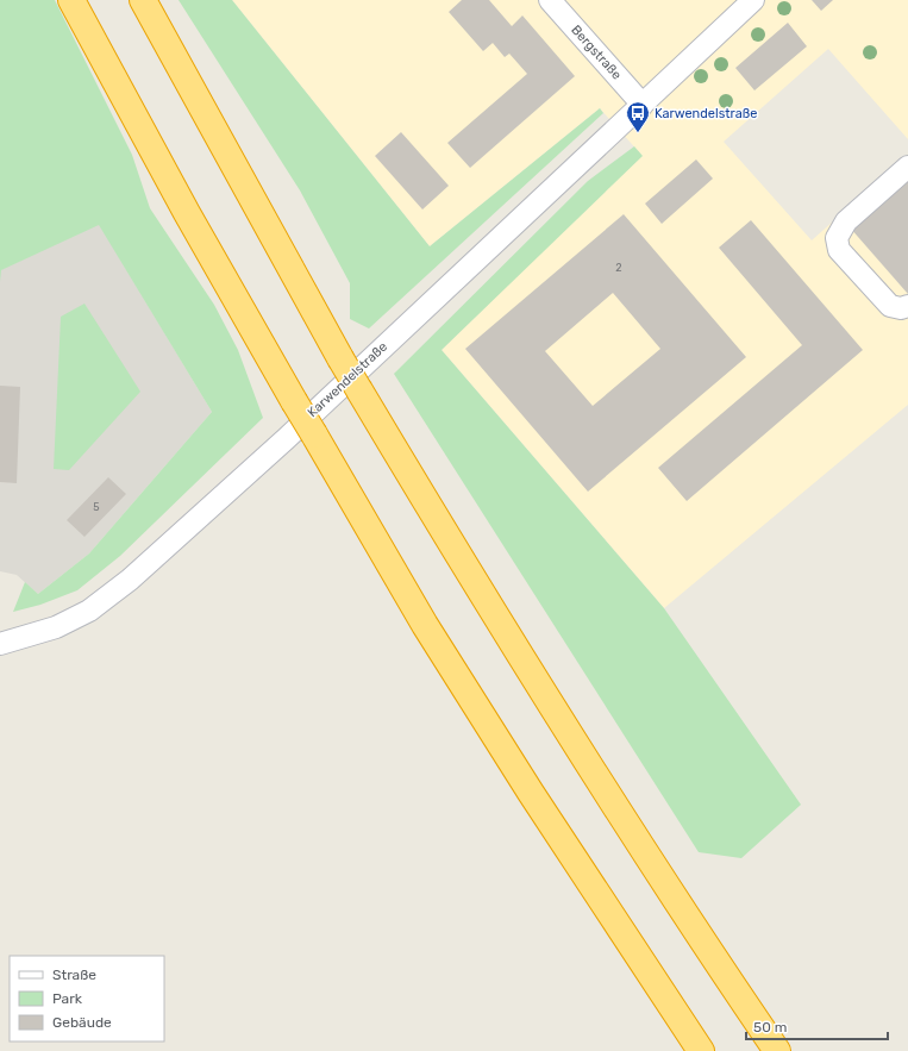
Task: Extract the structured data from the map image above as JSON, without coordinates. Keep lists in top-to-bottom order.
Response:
{
  "streets": {
    "street": ["Bergstraße", "Karwendelstraße"]
  },
  "crossings": [
    ["Bergstraße", "Karwendelstraße"]
  ],
  "places": {
    "bus stop": ["Karwendelstraße"]
  },
  "house_numbers": ["2", "5"],
  "legend": ["Straße", "Park", "Gebäude"],
  "scale_bar": "50 m"
}
